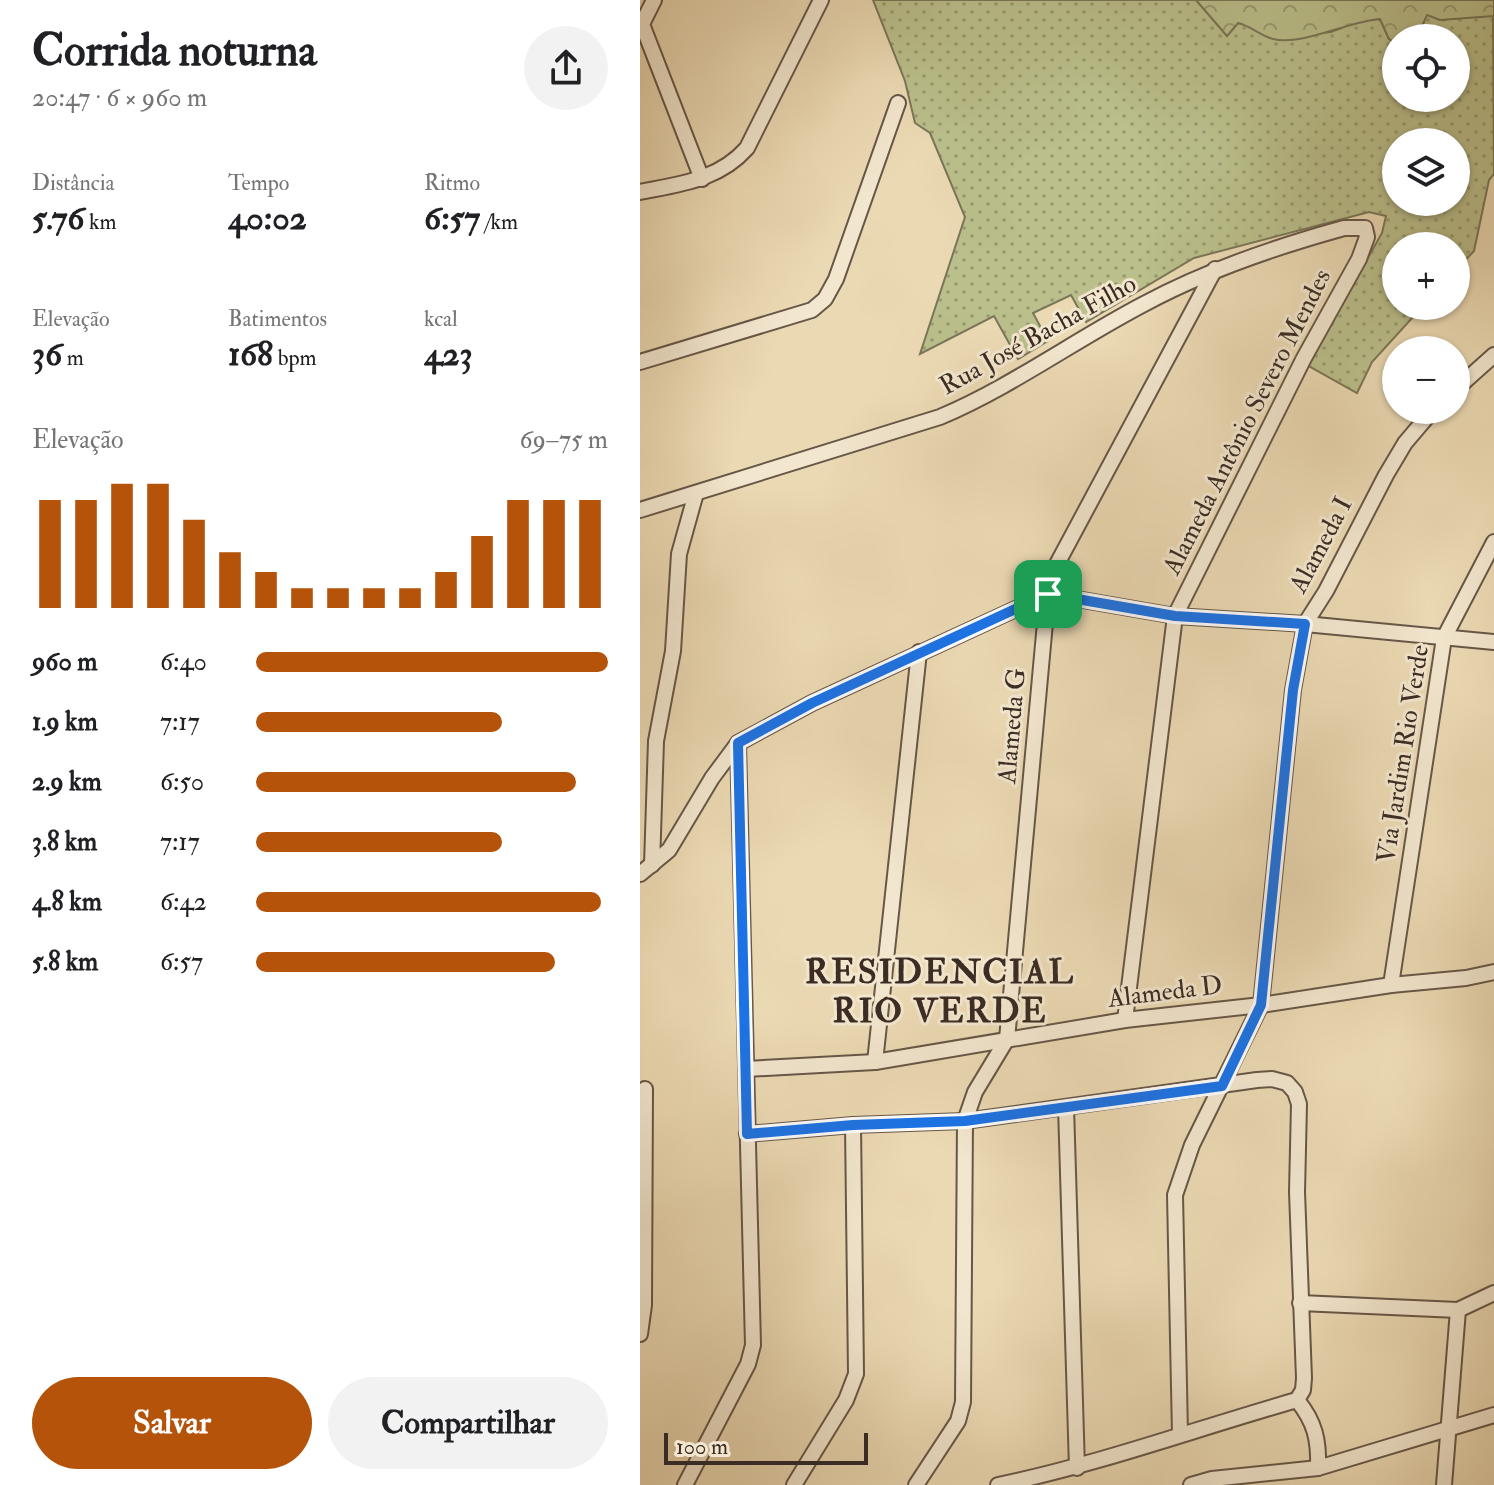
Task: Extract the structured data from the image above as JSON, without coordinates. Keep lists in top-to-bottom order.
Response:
{
  "streets": {
    "street": [
      "Rua José Bacha Filho",
      "Alameda Antônio Severo Mendes",
      "Alameda I",
      "Alameda G",
      "Via Jardim Rio Verde",
      "Alameda D"
    ]
  },
  "crossings": [
    ["Rua José Bacha Filho", "Alameda Antônio Severo Mendes"],
    ["Rua José Bacha Filho", "Alameda G"],
    ["Alameda Antônio Severo Mendes", "Alameda D"],
    ["Alameda I", "Alameda D"],
    ["Alameda G", "Alameda D"],
    ["Via Jardim Rio Verde", "Alameda D"]
  ],
  "districts": ["RESIDENCIAL RIO VERDE"],
  "scale_bar": "100 m",
  "page": {
    "heading": ["Corrida noturna", "20:47 · 6 × 960 m"],
    "map_buttons": ["+", "−"],
    "stats": [
      ["Distância", "5.76 km"],
      ["Tempo", "40:02"],
      ["Ritmo", "6:57 /km"],
      ["Elevação", "36 m"],
      ["Batimentos", "168 bpm"],
      ["kcal", "423"]
    ],
    "chart": ["Elevação", "69–75 m"],
    "list": [
      {
        "name": "960 m",
        "note": "6:40"
      },
      {
        "name": "1.9 km",
        "note": "7:17"
      },
      {
        "name": "2.9 km",
        "note": "6:50"
      },
      {
        "name": "3.8 km",
        "note": "7:17"
      },
      {
        "name": "4.8 km",
        "note": "6:42"
      },
      {
        "name": "5.8 km",
        "note": "6:57"
      }
    ],
    "buttons": ["Salvar", "Compartilhar"],
    "scale": "100 m"
  }
}
